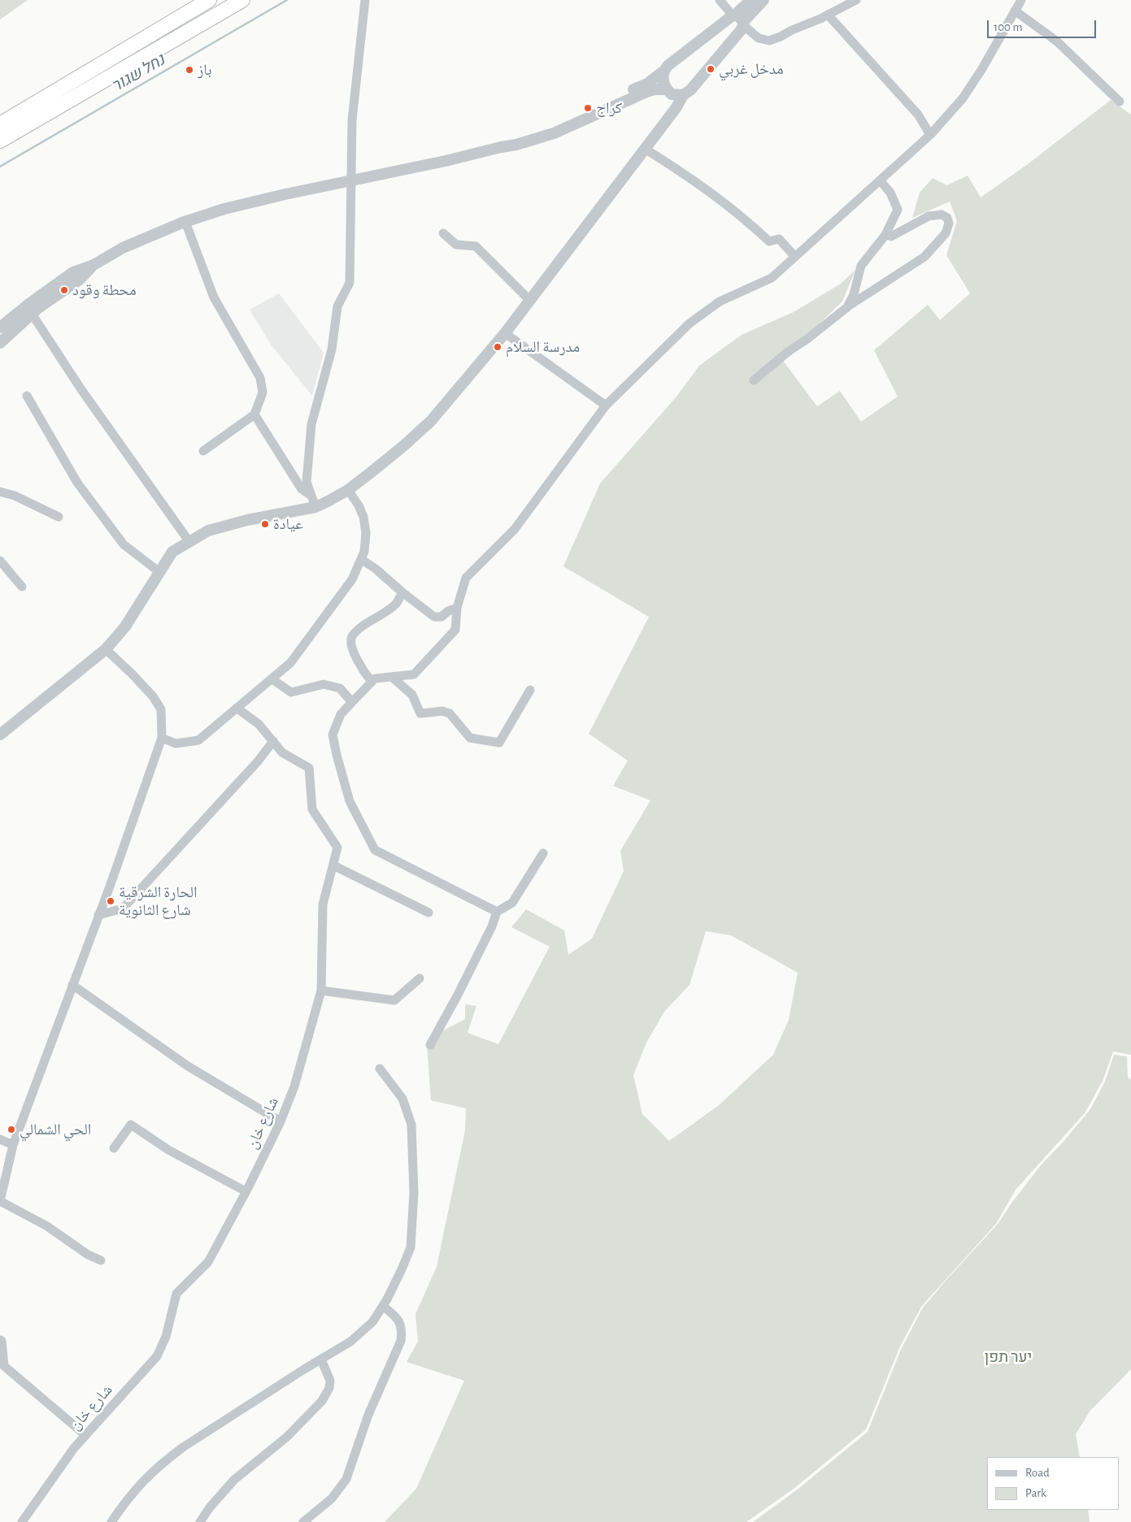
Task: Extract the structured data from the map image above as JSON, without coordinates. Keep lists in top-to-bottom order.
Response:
{
  "streets": {
    "street": ["شارع خان"]
  },
  "water": ["נחל שגור"],
  "parks": ["יער תפן"],
  "places": [
    "مدخل غربي",
    "باز",
    "كراج",
    "محطة وقود",
    "مدرسة السلام",
    "عيادة",
    "الحارة الشرقية شارع الثانوية",
    "الحي الشمالي"
  ],
  "legend": ["Road", "Park"],
  "scale_bar": "100 m"
}
